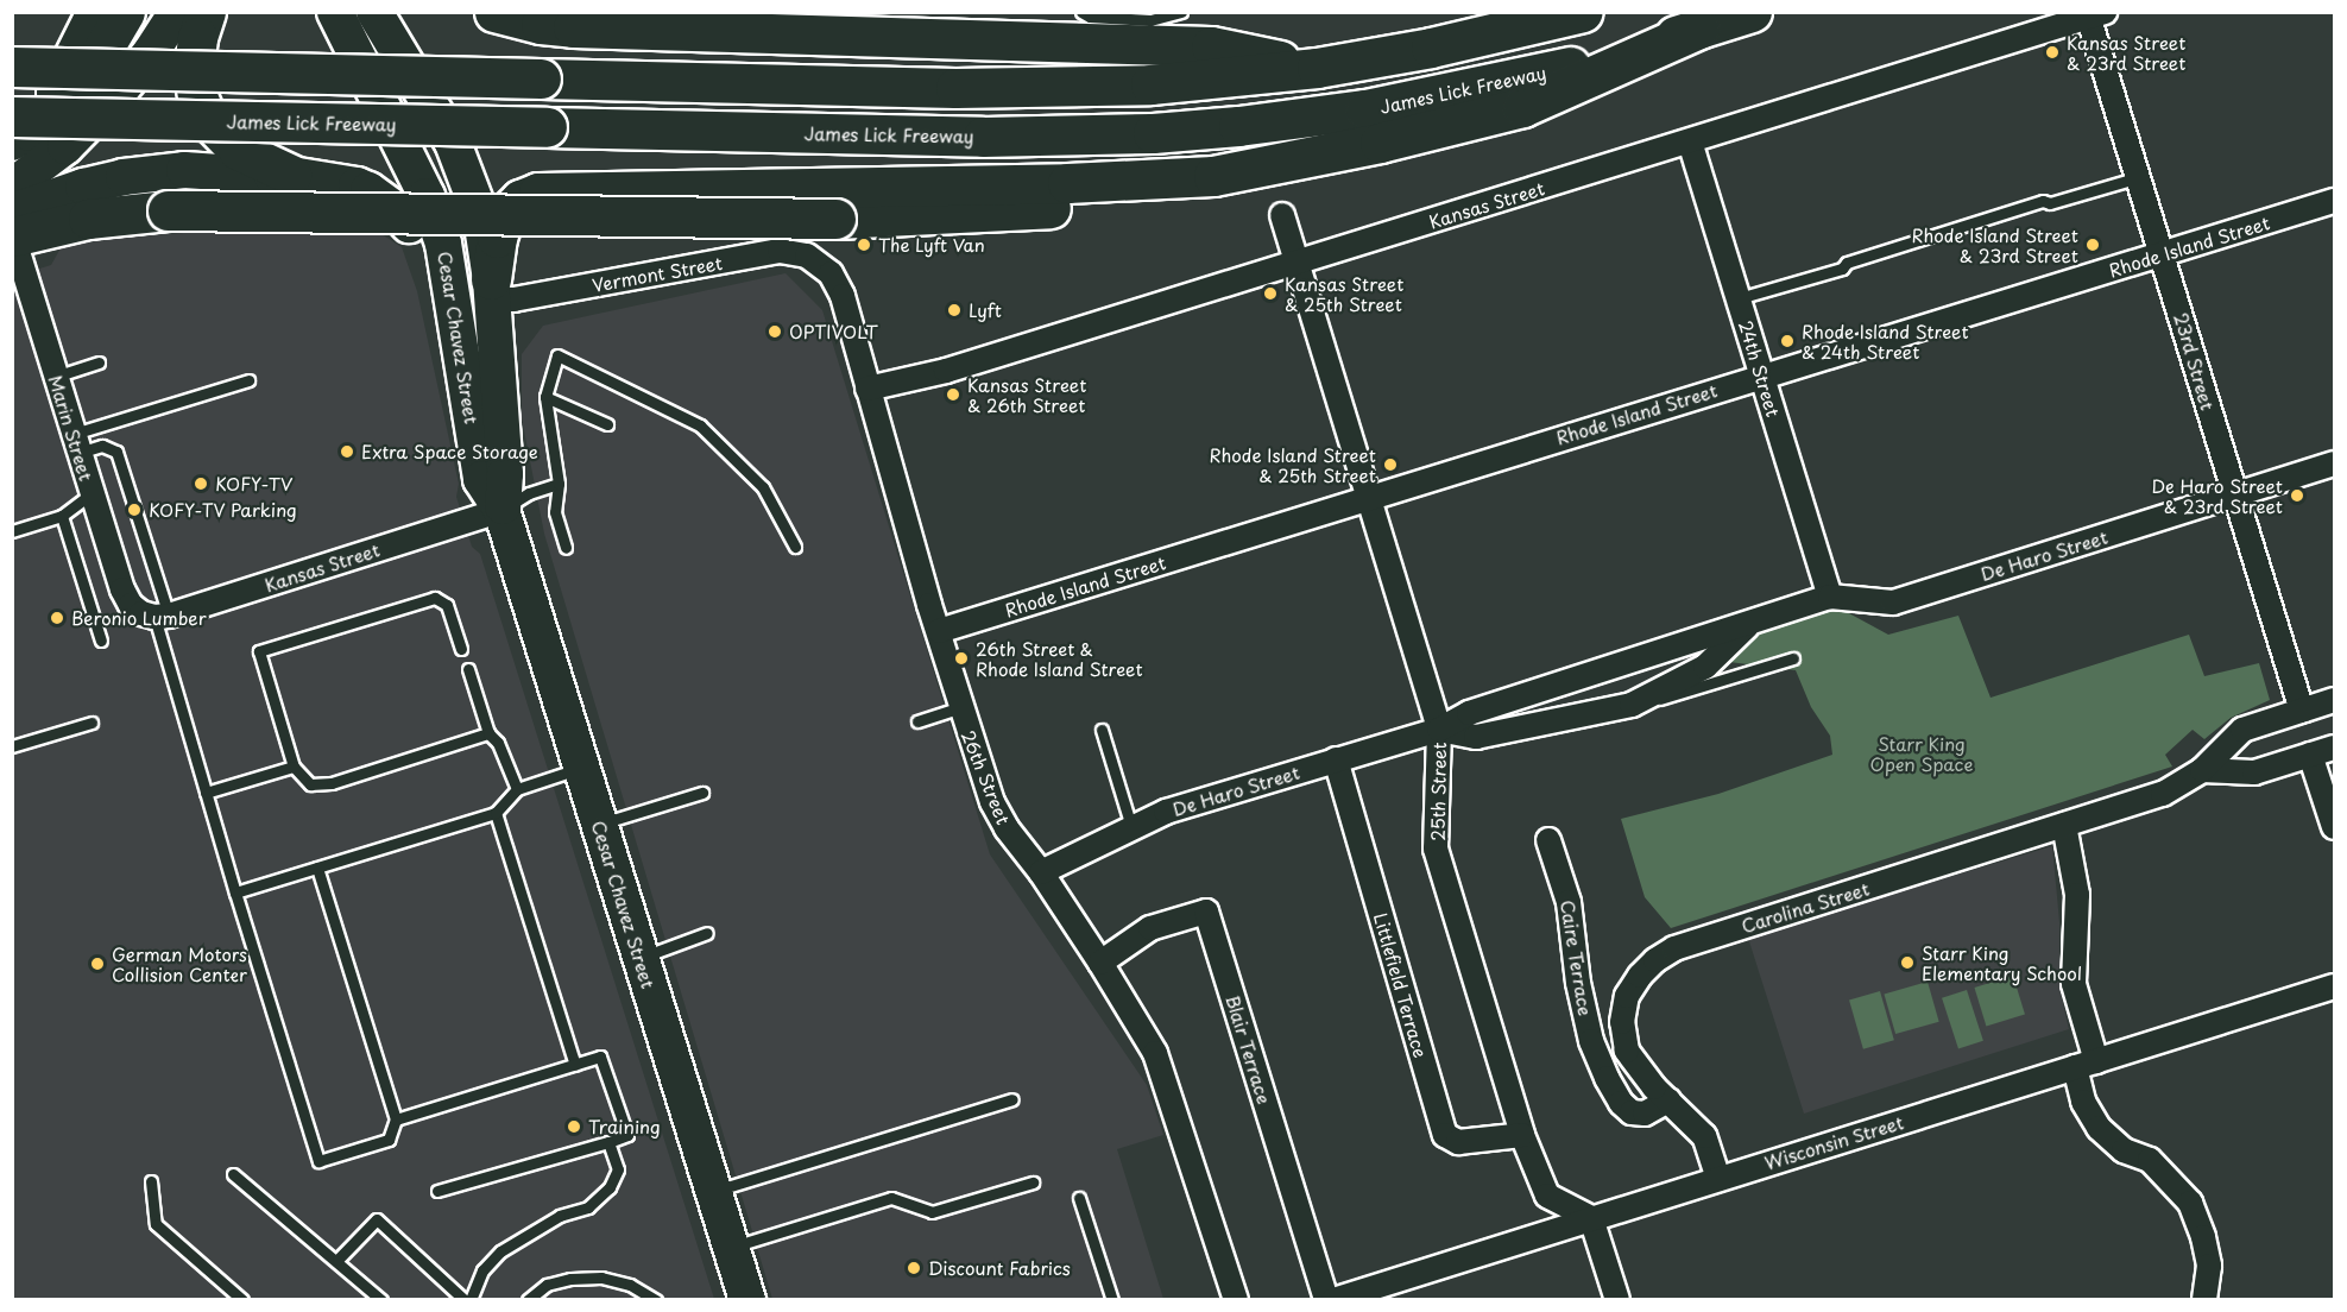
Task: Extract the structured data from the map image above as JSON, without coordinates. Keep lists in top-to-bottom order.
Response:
{
  "streets": {
    "highway": ["James Lick Freeway"],
    "main road": ["Cesar Chavez Street"],
    "street": [
      "Kansas Street",
      "Rhode Island Street",
      "Vermont Street",
      "23rd Street",
      "24th Street",
      "Marin Street",
      "De Haro Street",
      "26th Street",
      "25th Street",
      "Carolina Street",
      "Caire Terrace",
      "Littlefield Terrace",
      "Blair Terrace",
      "Wisconsin Street"
    ]
  },
  "crossings": [
    ["Kansas Street", "Cesar Chavez Street"],
    ["Kansas Street", "23rd Street"],
    ["Kansas Street", "24th Street"],
    ["Kansas Street", "Marin Street"],
    ["Kansas Street", "26th Street"],
    ["Kansas Street", "25th Street"],
    ["Rhode Island Street", "23rd Street"],
    ["Rhode Island Street", "24th Street"],
    ["Rhode Island Street", "26th Street"],
    ["Rhode Island Street", "25th Street"],
    ["Vermont Street", "Cesar Chavez Street"],
    ["Vermont Street", "26th Street"],
    ["23rd Street", "De Haro Street"],
    ["23rd Street", "Carolina Street"],
    ["24th Street", "De Haro Street"],
    ["De Haro Street", "26th Street"],
    ["De Haro Street", "25th Street"],
    ["De Haro Street", "Littlefield Terrace"],
    ["26th Street", "Blair Terrace"],
    ["25th Street", "Littlefield Terrace"],
    ["25th Street", "Wisconsin Street"],
    ["Carolina Street", "Caire Terrace"],
    ["Carolina Street", "Wisconsin Street"]
  ],
  "parks": ["Starr King Open Space"],
  "places": [
    "Kansas Street & 23rd Street",
    "The Lyft Van",
    "Rhode Island Street & 23rd Street",
    "Kansas Street & 25th Street",
    "Lyft",
    "OPTIVOLT",
    "Rhode Island Street & 24th Street",
    "Kansas Street & 26th Street",
    "Extra Space Storage",
    "Rhode Island Street & 25th Street",
    "KOFY-TV",
    "De Haro Street & 23rd Street",
    "KOFY-TV Parking",
    "Beronio Lumber",
    "26th Street & Rhode Island Street",
    "Starr King Elementary School",
    "German Motors Collision Center",
    "Training",
    "Discount Fabrics"
  ]
}
